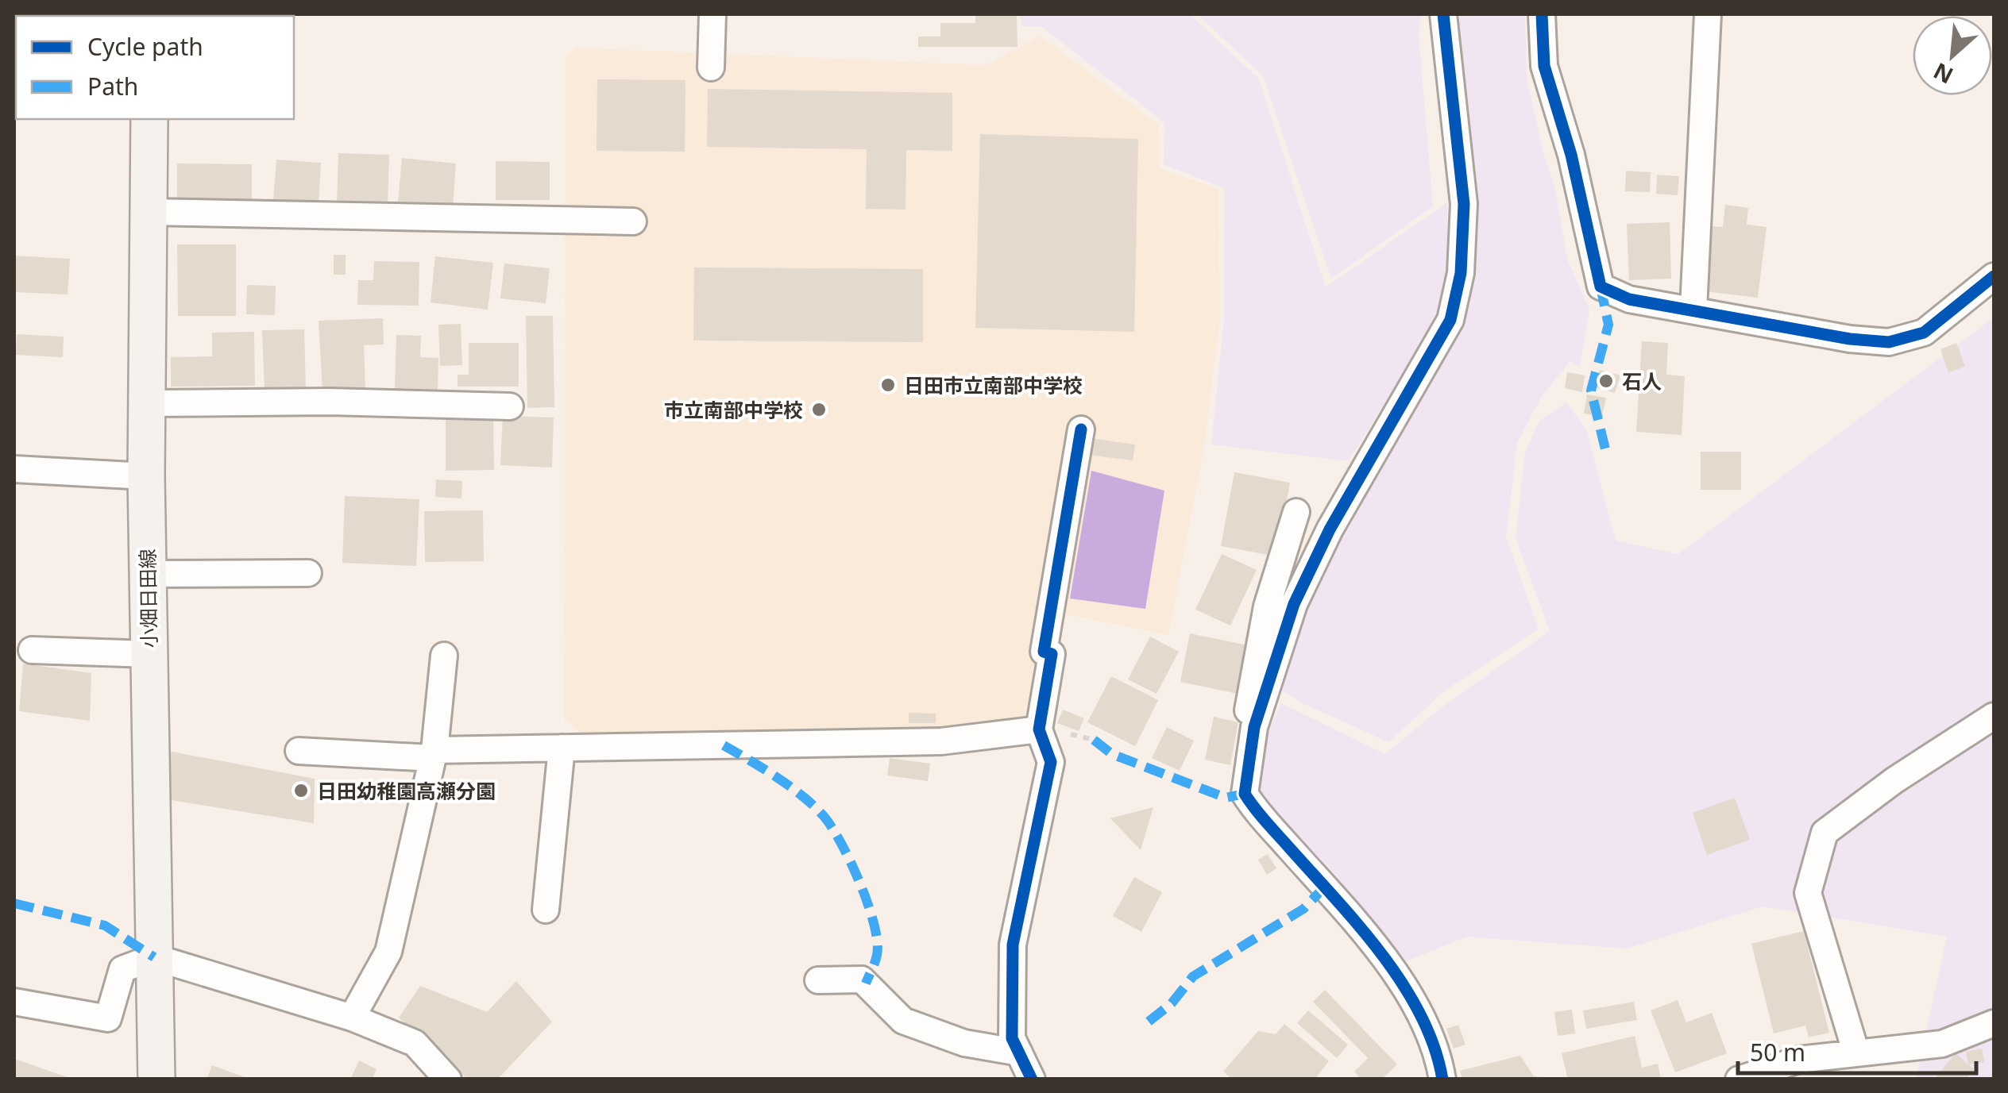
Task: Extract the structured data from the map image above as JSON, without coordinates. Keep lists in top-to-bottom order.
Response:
{
  "streets": {
    "main road": ["小畑日田線"]
  },
  "places": [
    "石人",
    "日田市立南部中学校",
    "市立南部中学校",
    "日田幼稚園高瀬分園"
  ],
  "legend": ["Cycle path", "Path"],
  "scale_bar": "50 m",
  "north": "bottom left"
}
